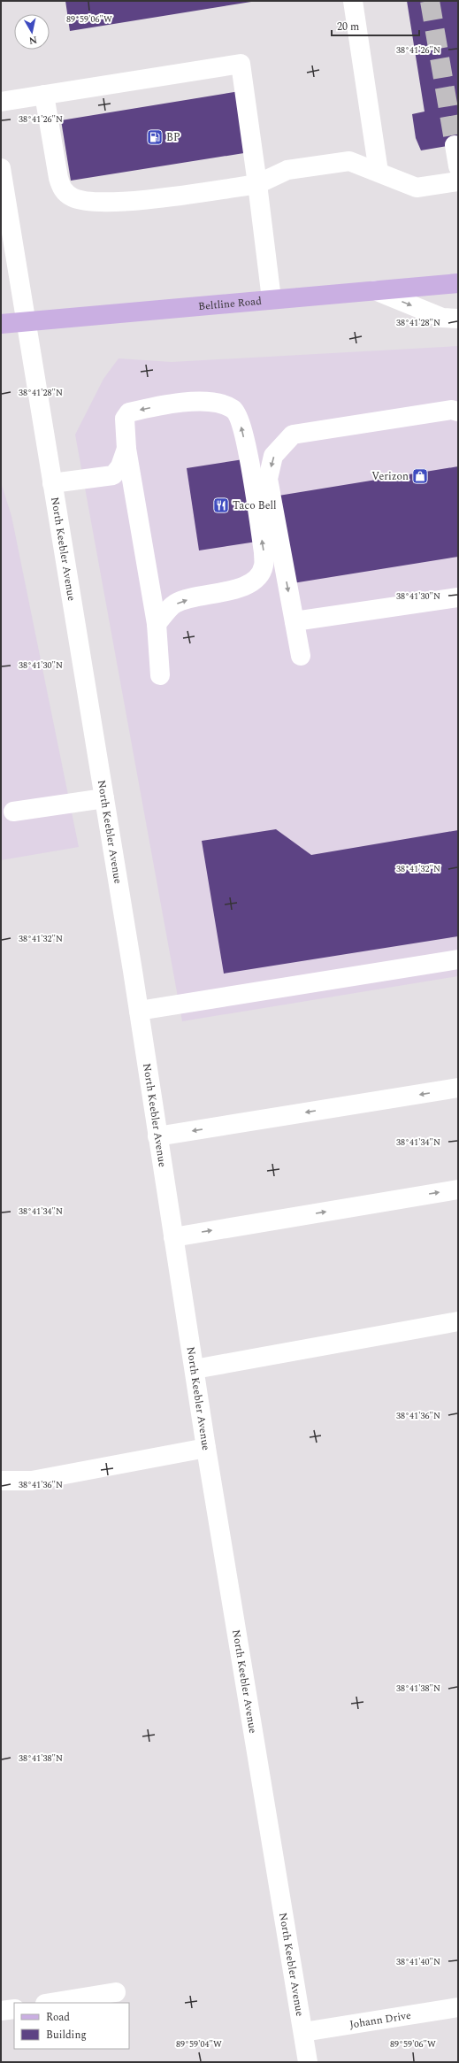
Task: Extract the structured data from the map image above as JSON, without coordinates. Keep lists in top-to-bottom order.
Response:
{
  "streets": {
    "main road": ["Beltline Road"],
    "street": ["North Keebler Avenue", "Johann Drive"]
  },
  "crossings": [
    ["Beltline Road", "North Keebler Avenue"],
    ["North Keebler Avenue", "Johann Drive"]
  ],
  "places": {
    "fuel station": ["BP"],
    "shop": ["Verizon"],
    "restaurant": ["Taco Bell"]
  },
  "legend": ["Road", "Building"],
  "scale_bar": "20 m",
  "north": "bottom",
  "coordinates": [
    "89°59'06\"W",
    "38°41'26\"N",
    "38°41'28\"N",
    "38°41'30\"N",
    "38°41'32\"N",
    "38°41'34\"N",
    "38°41'36\"N",
    "38°41'38\"N",
    "38°41'40\"N",
    "89°59'04\"W"
  ]
}
